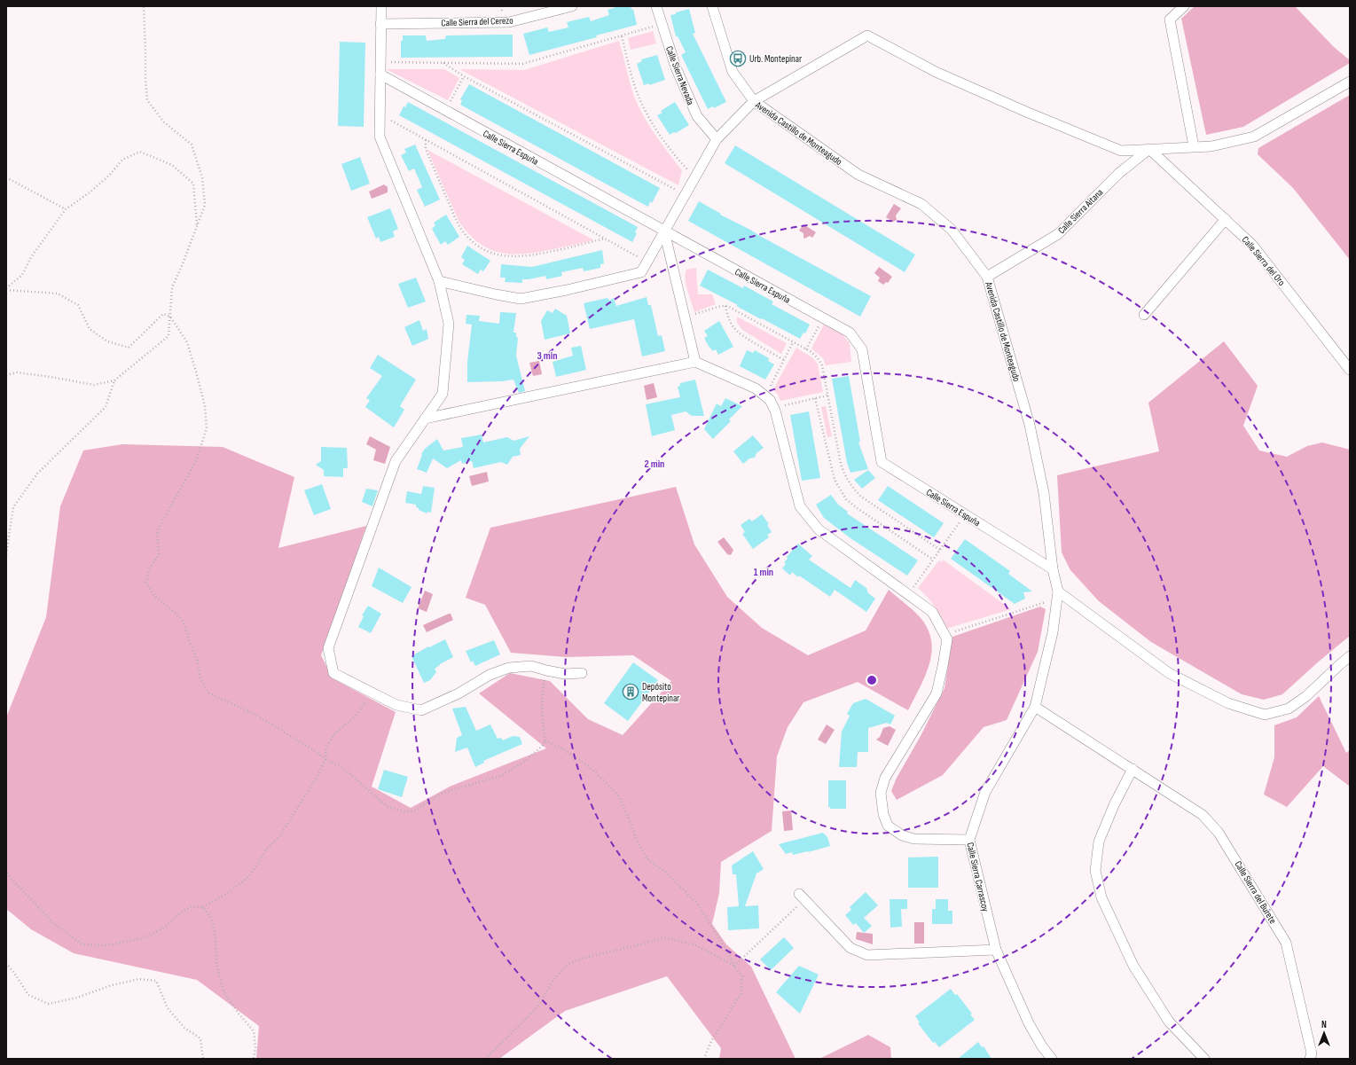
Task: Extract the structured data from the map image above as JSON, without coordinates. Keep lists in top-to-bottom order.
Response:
{
  "streets": {
    "street": [
      "Calle Sierra del Cerezo",
      "Calle Sierra Nevada",
      "Avenida Castillo de Monteagudo",
      "Calle Sierra Espuña",
      "Calle Sierra Aitana",
      "Calle Sierra del Oro",
      "Calle Sierra Carrascoy",
      "Calle Sierra del Burete"
    ]
  },
  "crossings": [
    ["Avenida Castillo de Monteagudo", "Calle Sierra Espuña"],
    ["Avenida Castillo de Monteagudo", "Calle Sierra Aitana"],
    ["Avenida Castillo de Monteagudo", "Calle Sierra Carrascoy"],
    ["Calle Sierra Aitana", "Calle Sierra del Oro"],
    ["Calle Sierra Carrascoy", "Calle Sierra del Burete"]
  ],
  "places": {
    "bus stop": ["Urb. Montepinar"],
    "building": ["Depósito Montepinar"]
  },
  "north": "top",
  "rings": ["3 min", "2 min", "1 min"]
}
